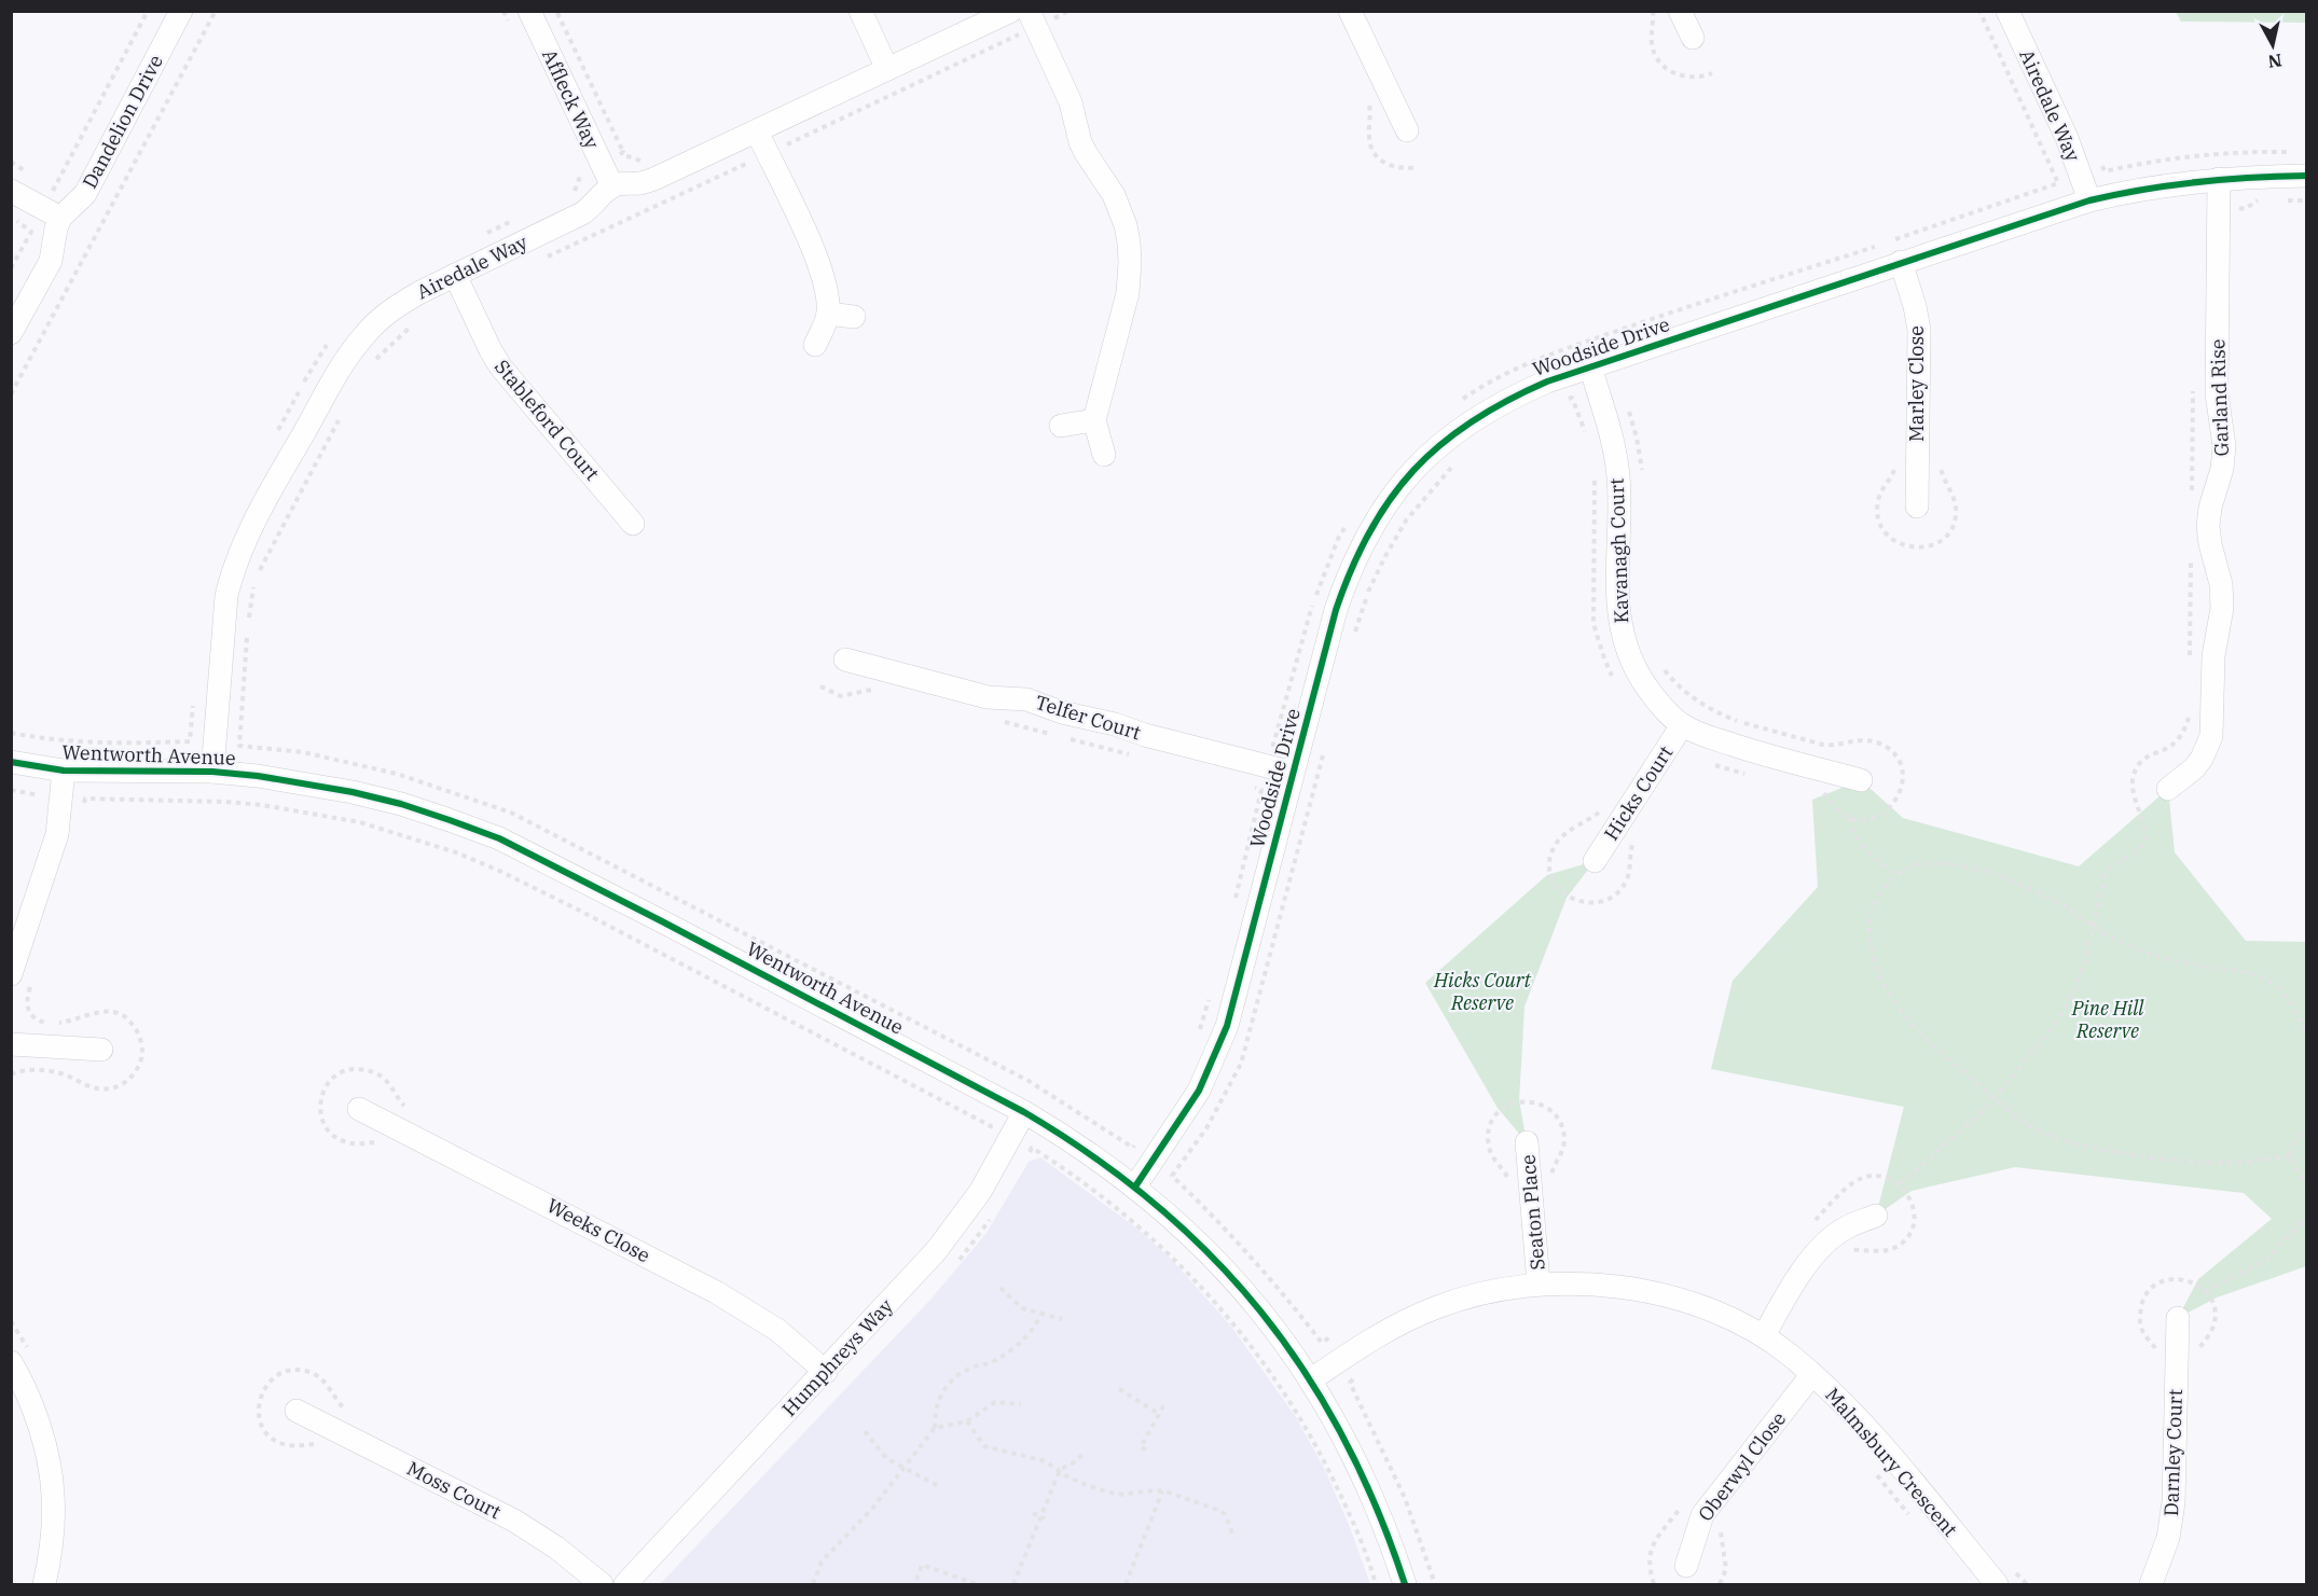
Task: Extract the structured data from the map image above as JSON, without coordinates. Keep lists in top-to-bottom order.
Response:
{
  "streets": {
    "street": [
      "Affleck Way",
      "Airedale Way",
      "Dandelion Drive",
      "Woodside Drive",
      "Marley Close",
      "Garland Rise",
      "Stableford Court",
      "Kavanagh Court",
      "Telfer Court",
      "Wentworth Avenue",
      "Hicks Court",
      "Seaton Place",
      "Weeks Close",
      "Humphreys Way",
      "Darnley Court",
      "Malmsbury Crescent",
      "Oberwyl Close",
      "Moss Court"
    ]
  },
  "crossings": [
    ["Affleck Way", "Airedale Way"],
    ["Airedale Way", "Woodside Drive"],
    ["Airedale Way", "Stableford Court"],
    ["Airedale Way", "Wentworth Avenue"],
    ["Woodside Drive", "Marley Close"],
    ["Woodside Drive", "Garland Rise"],
    ["Woodside Drive", "Kavanagh Court"],
    ["Woodside Drive", "Telfer Court"],
    ["Woodside Drive", "Wentworth Avenue"],
    ["Kavanagh Court", "Hicks Court"],
    ["Wentworth Avenue", "Humphreys Way"],
    ["Wentworth Avenue", "Malmsbury Crescent"],
    ["Seaton Place", "Malmsbury Crescent"],
    ["Weeks Close", "Humphreys Way"],
    ["Malmsbury Crescent", "Oberwyl Close"]
  ],
  "parks": ["Hicks Court Reserve", "Pine Hill Reserve"],
  "north": "bottom"
}
